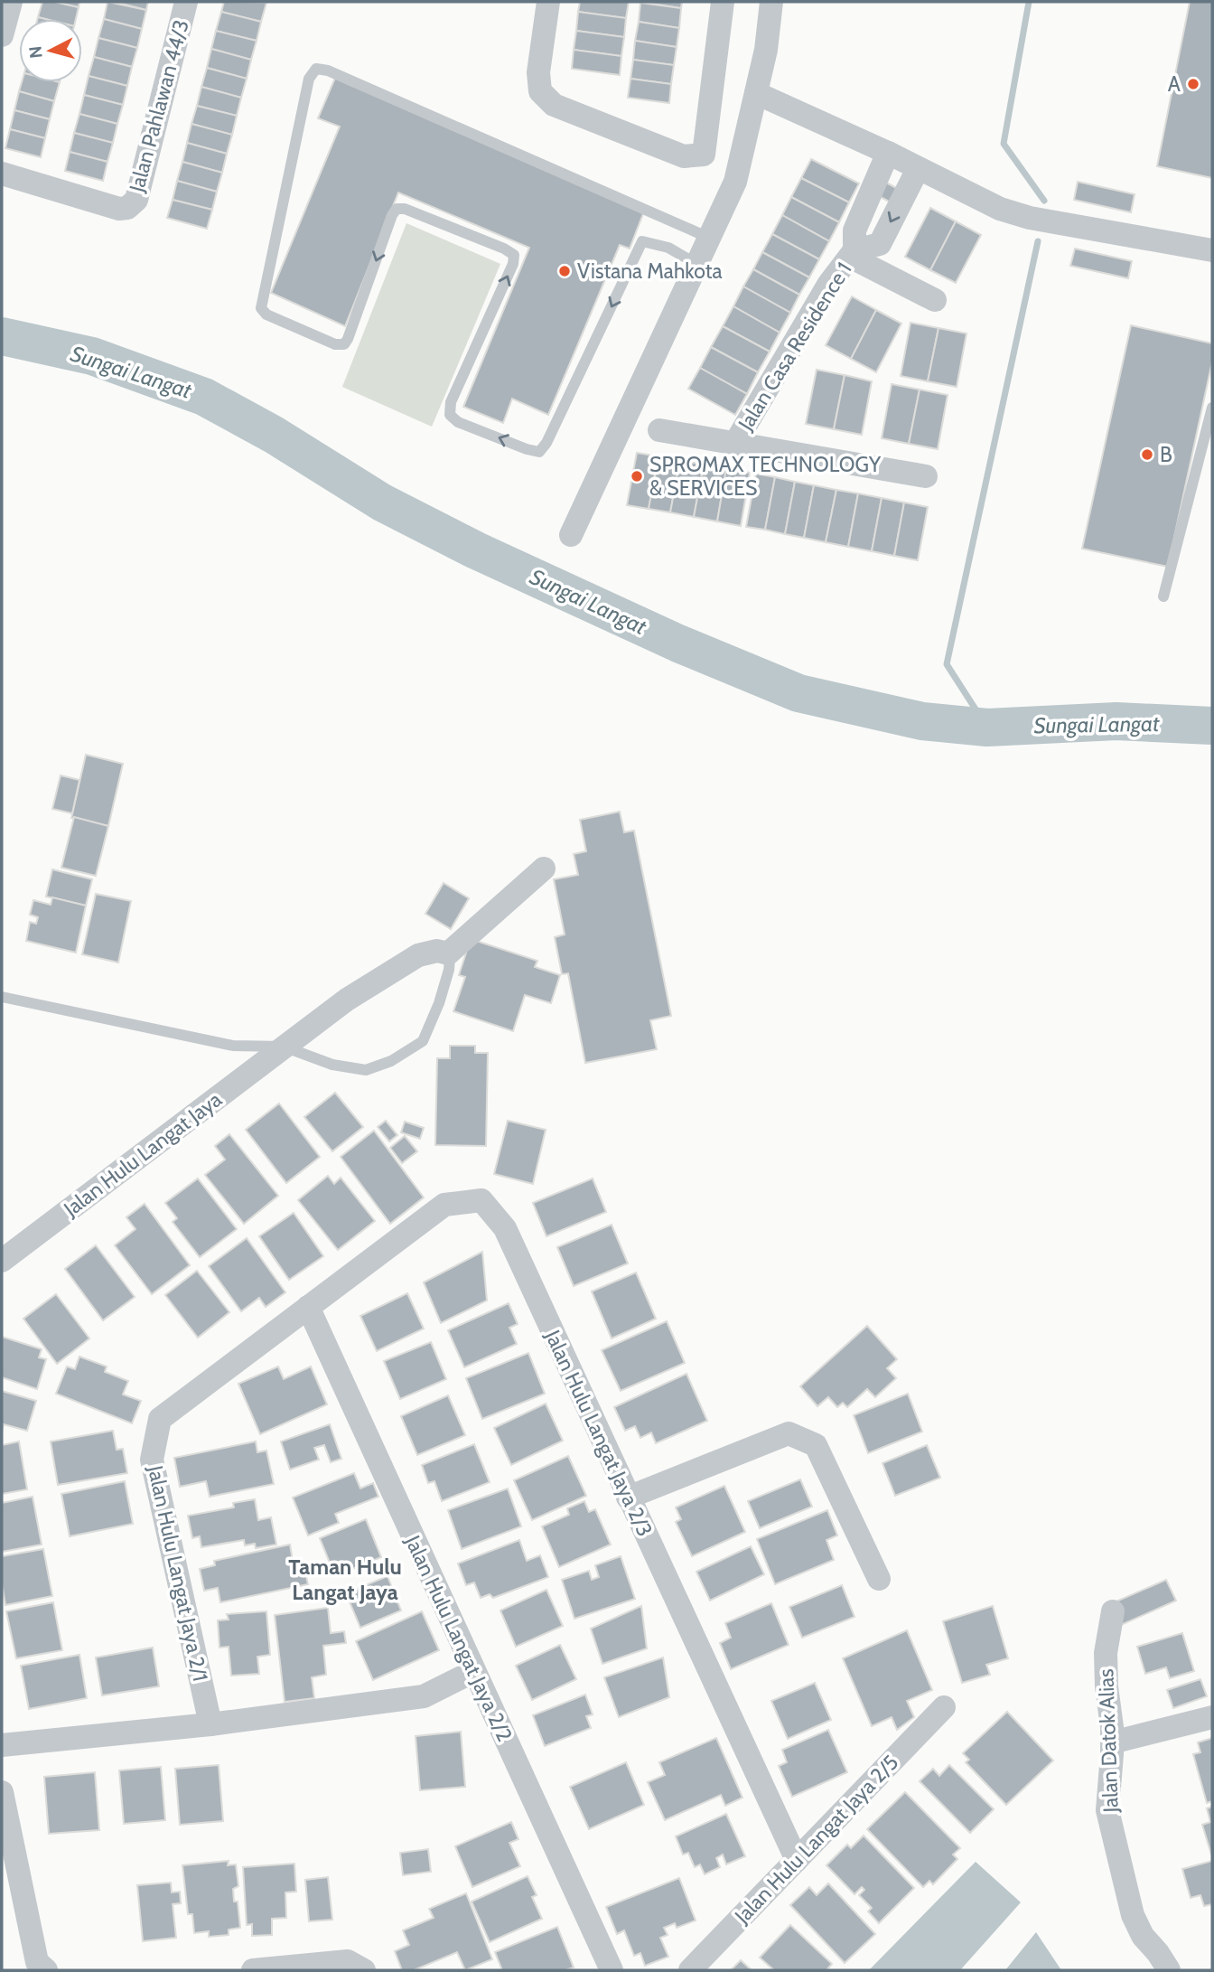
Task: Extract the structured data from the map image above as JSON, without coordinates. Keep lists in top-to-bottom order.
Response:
{
  "streets": {
    "street": [
      "Jalan Pahlawan 44/3",
      "Jalan Casa Residence 1",
      "Jalan Hulu Langat Jaya",
      "Jalan Hulu Langat Jaya 2/3",
      "Jalan Hulu Langat Jaya 2/1",
      "Jalan Hulu Langat Jaya 2/2",
      "Jalan Datok Alias",
      "Jalan Hulu Langat Jaya 2/5"
    ]
  },
  "crossings": [
    ["Jalan Hulu Langat Jaya 2/3", "Jalan Hulu Langat Jaya 2/1"],
    ["Jalan Hulu Langat Jaya 2/3", "Jalan Hulu Langat Jaya 2/2"],
    ["Jalan Hulu Langat Jaya 2/3", "Jalan Hulu Langat Jaya 2/5"],
    ["Jalan Hulu Langat Jaya 2/1", "Jalan Hulu Langat Jaya 2/2"]
  ],
  "districts": ["Taman Hulu Langat Jaya"],
  "water": ["Sungai Langat"],
  "places": [
    "A",
    "Vistana Mahkota",
    "B",
    "SPROMAX TECHNOLOGY & SERVICES"
  ],
  "north": "left"
}
